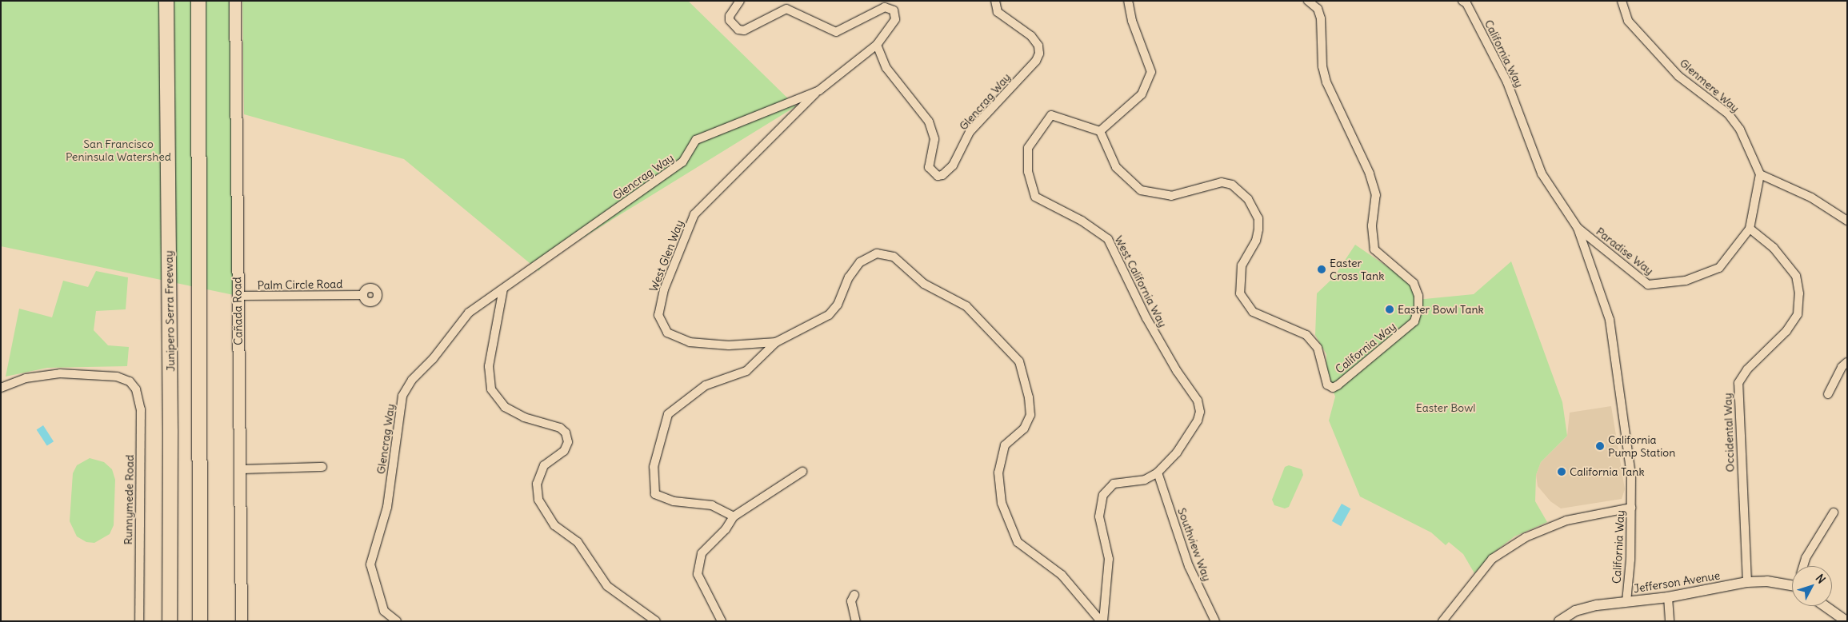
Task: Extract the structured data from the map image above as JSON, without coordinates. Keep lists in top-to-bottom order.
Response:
{
  "streets": {
    "highway": ["Junipero Serra Freeway"],
    "main road": ["Cañada Road"],
    "street": [
      "California Way",
      "Glenmere Way",
      "Glencrag Way",
      "Paradise Way",
      "West Glen Way",
      "West California Way",
      "Palm Circle Road",
      "Occidental Way",
      "Runnymede Road",
      "Southview Way",
      "Jefferson Avenue"
    ]
  },
  "crossings": [
    ["California Way", "Paradise Way"],
    ["California Way", "West California Way"],
    ["California Way", "Jefferson Avenue"],
    ["Glenmere Way", "Paradise Way"],
    ["Glencrag Way", "West Glen Way"],
    ["Paradise Way", "Occidental Way"],
    ["West Glen Way", "West California Way"],
    ["West California Way", "Southview Way"],
    ["Palm Circle Road", "Cañada Road"],
    ["Occidental Way", "Jefferson Avenue"]
  ],
  "parks": ["San Francisco Peninsula Watershed", "Easter Bowl"],
  "places": [
    "Easter Cross Tank",
    "Easter Bowl Tank",
    "California Pump Station",
    "California Tank"
  ],
  "north": "top right"
}
